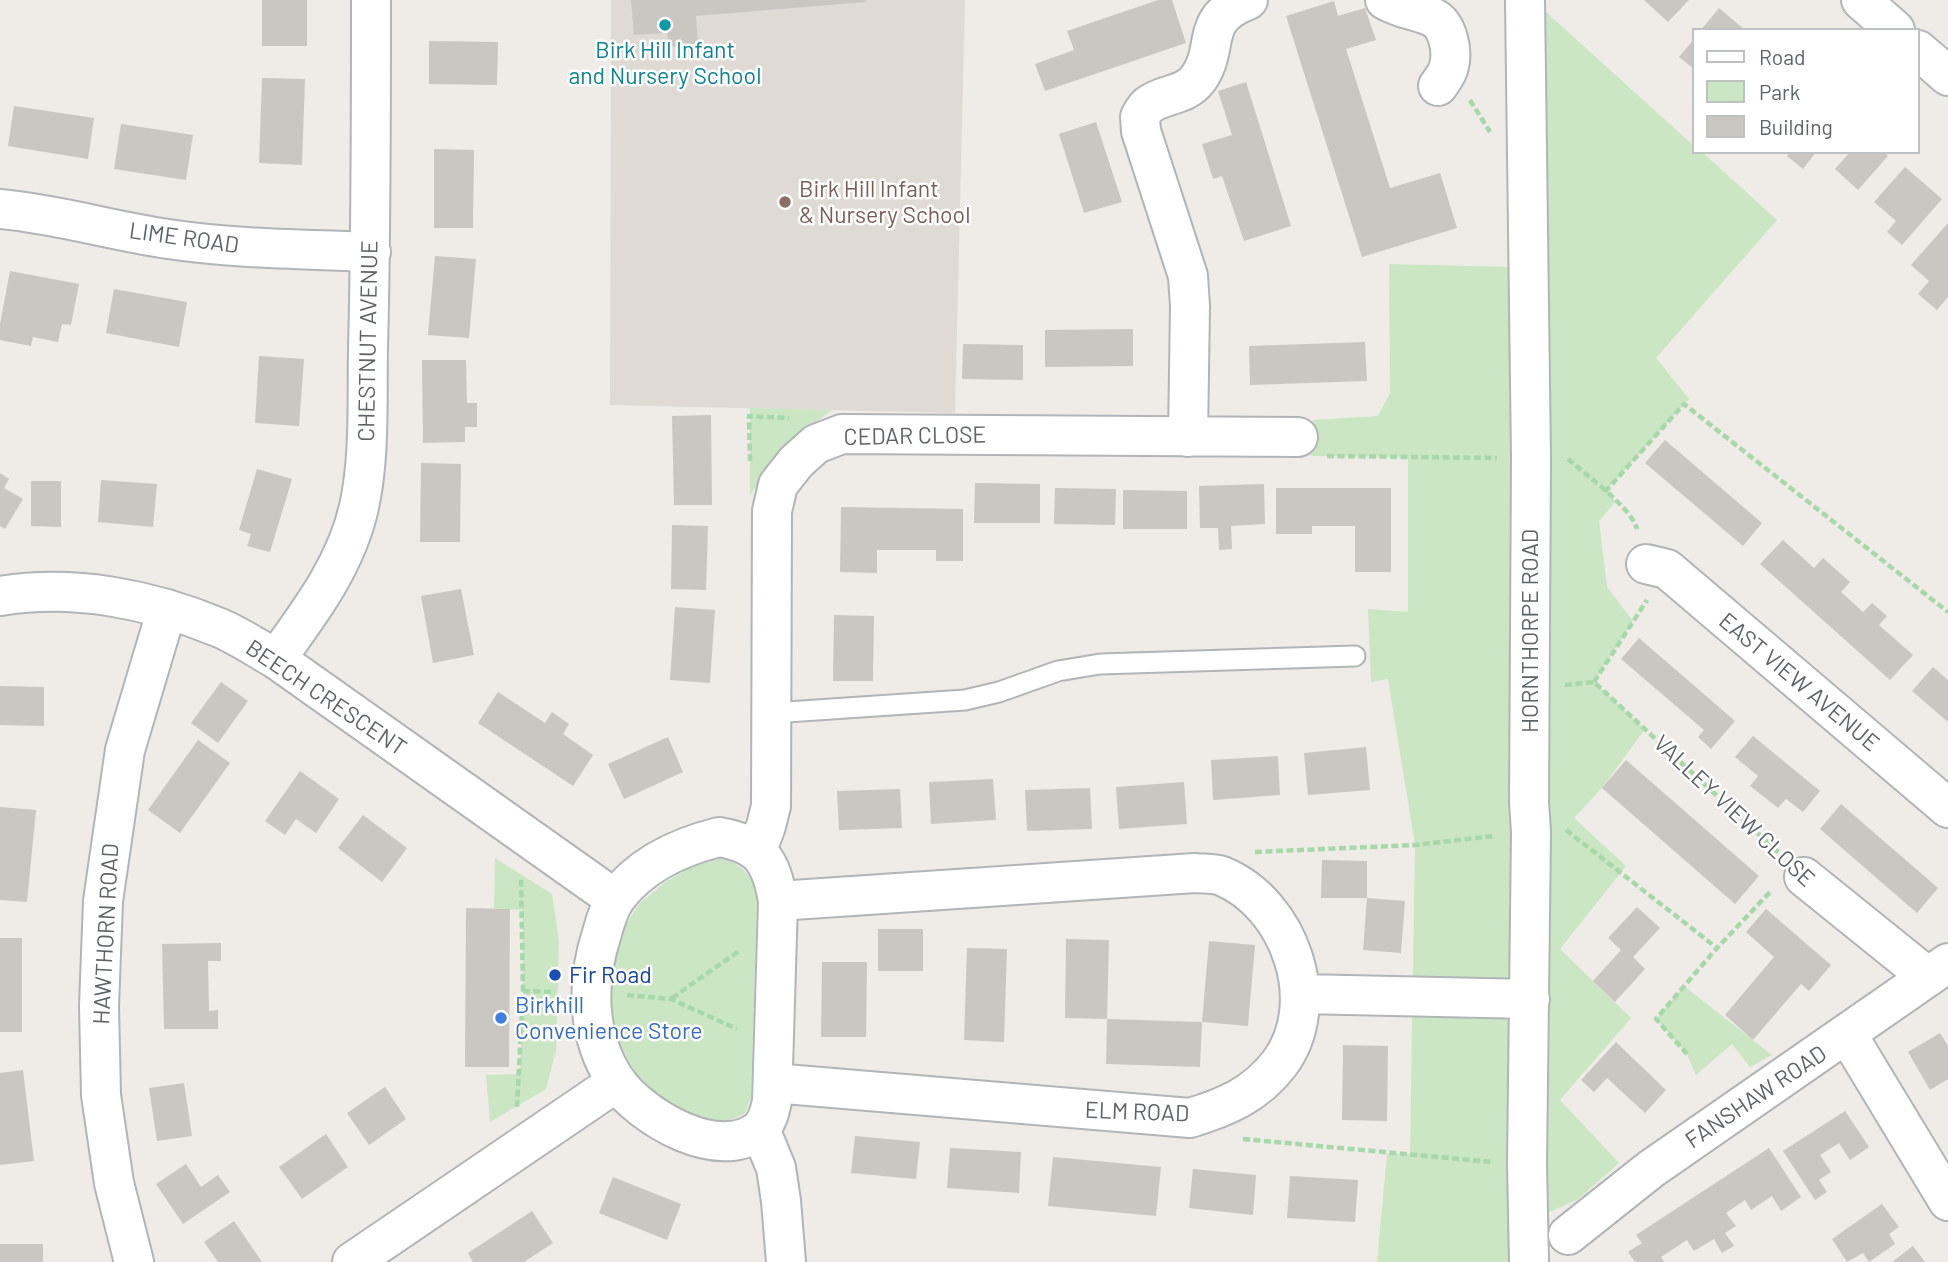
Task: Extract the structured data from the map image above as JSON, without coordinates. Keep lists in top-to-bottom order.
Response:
{
  "streets": {
    "street": [
      "LIME ROAD",
      "CHESTNUT AVENUE",
      "CEDAR CLOSE",
      "HORNTHORPE ROAD",
      "EAST VIEW AVENUE",
      "BEECH CRESCENT",
      "VALLEY VIEW CLOSE",
      "HAWTHORN ROAD",
      "FANSHAW ROAD",
      "ELM ROAD"
    ]
  },
  "crossings": [
    ["LIME ROAD", "CHESTNUT AVENUE"],
    ["CHESTNUT AVENUE", "BEECH CRESCENT"],
    ["BEECH CRESCENT", "HAWTHORN ROAD"],
    ["VALLEY VIEW CLOSE", "FANSHAW ROAD"]
  ],
  "places": [
    "Birk Hill Infant and Nursery School",
    "Birk Hill Infant & Nursery School",
    "Fir Road",
    "Birkhill Convenience Store"
  ],
  "legend": ["Road", "Park", "Building"]
}
